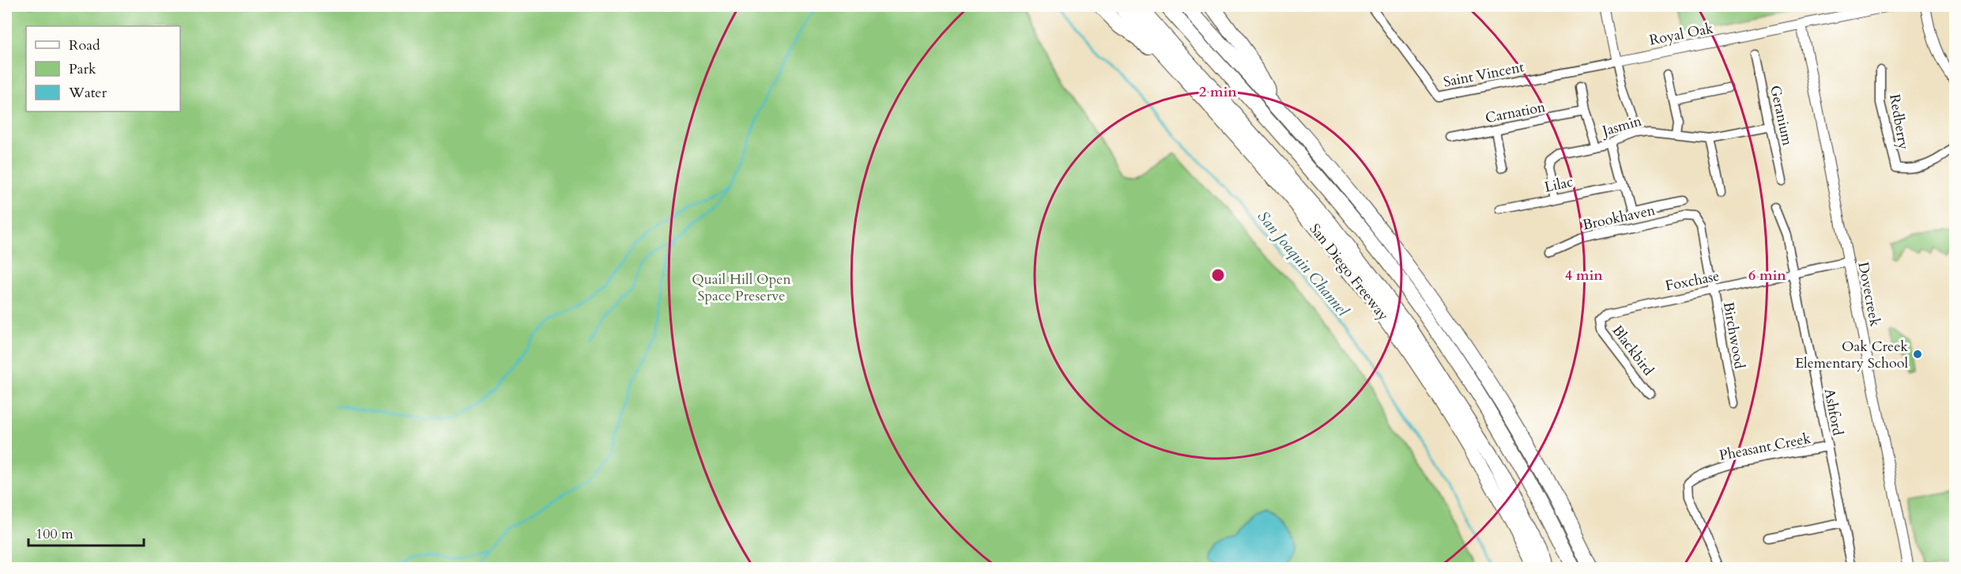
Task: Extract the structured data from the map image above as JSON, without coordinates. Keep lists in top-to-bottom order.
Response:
{
  "streets": {
    "highway": ["San Diego Freeway"],
    "street": [
      "Royal Oak",
      "Saint Vincent",
      "Carnation",
      "Geranium",
      "Redberry",
      "Jasmin",
      "Lilac",
      "Brookhaven",
      "Foxchase",
      "Dovecreek",
      "Birchwood",
      "Blackbird",
      "Ashford",
      "Pheasant Creek"
    ]
  },
  "crossings": [
    ["Royal Oak", "Saint Vincent"],
    ["Royal Oak", "Dovecreek"],
    ["Geranium", "Jasmin"],
    ["Jasmin", "Lilac"],
    ["Brookhaven", "Birchwood"],
    ["Foxchase", "Dovecreek"],
    ["Foxchase", "Birchwood"],
    ["Foxchase", "Blackbird"],
    ["Foxchase", "Ashford"],
    ["Ashford", "Pheasant Creek"]
  ],
  "water": ["San Joaquin Channel"],
  "parks": ["Quail Hill Open Space Preserve"],
  "places": ["Oak Creek Elementary School"],
  "legend": ["Road", "Park", "Water"],
  "scale_bar": "100 m",
  "rings": ["2 min", "4 min", "6 min"]
}
